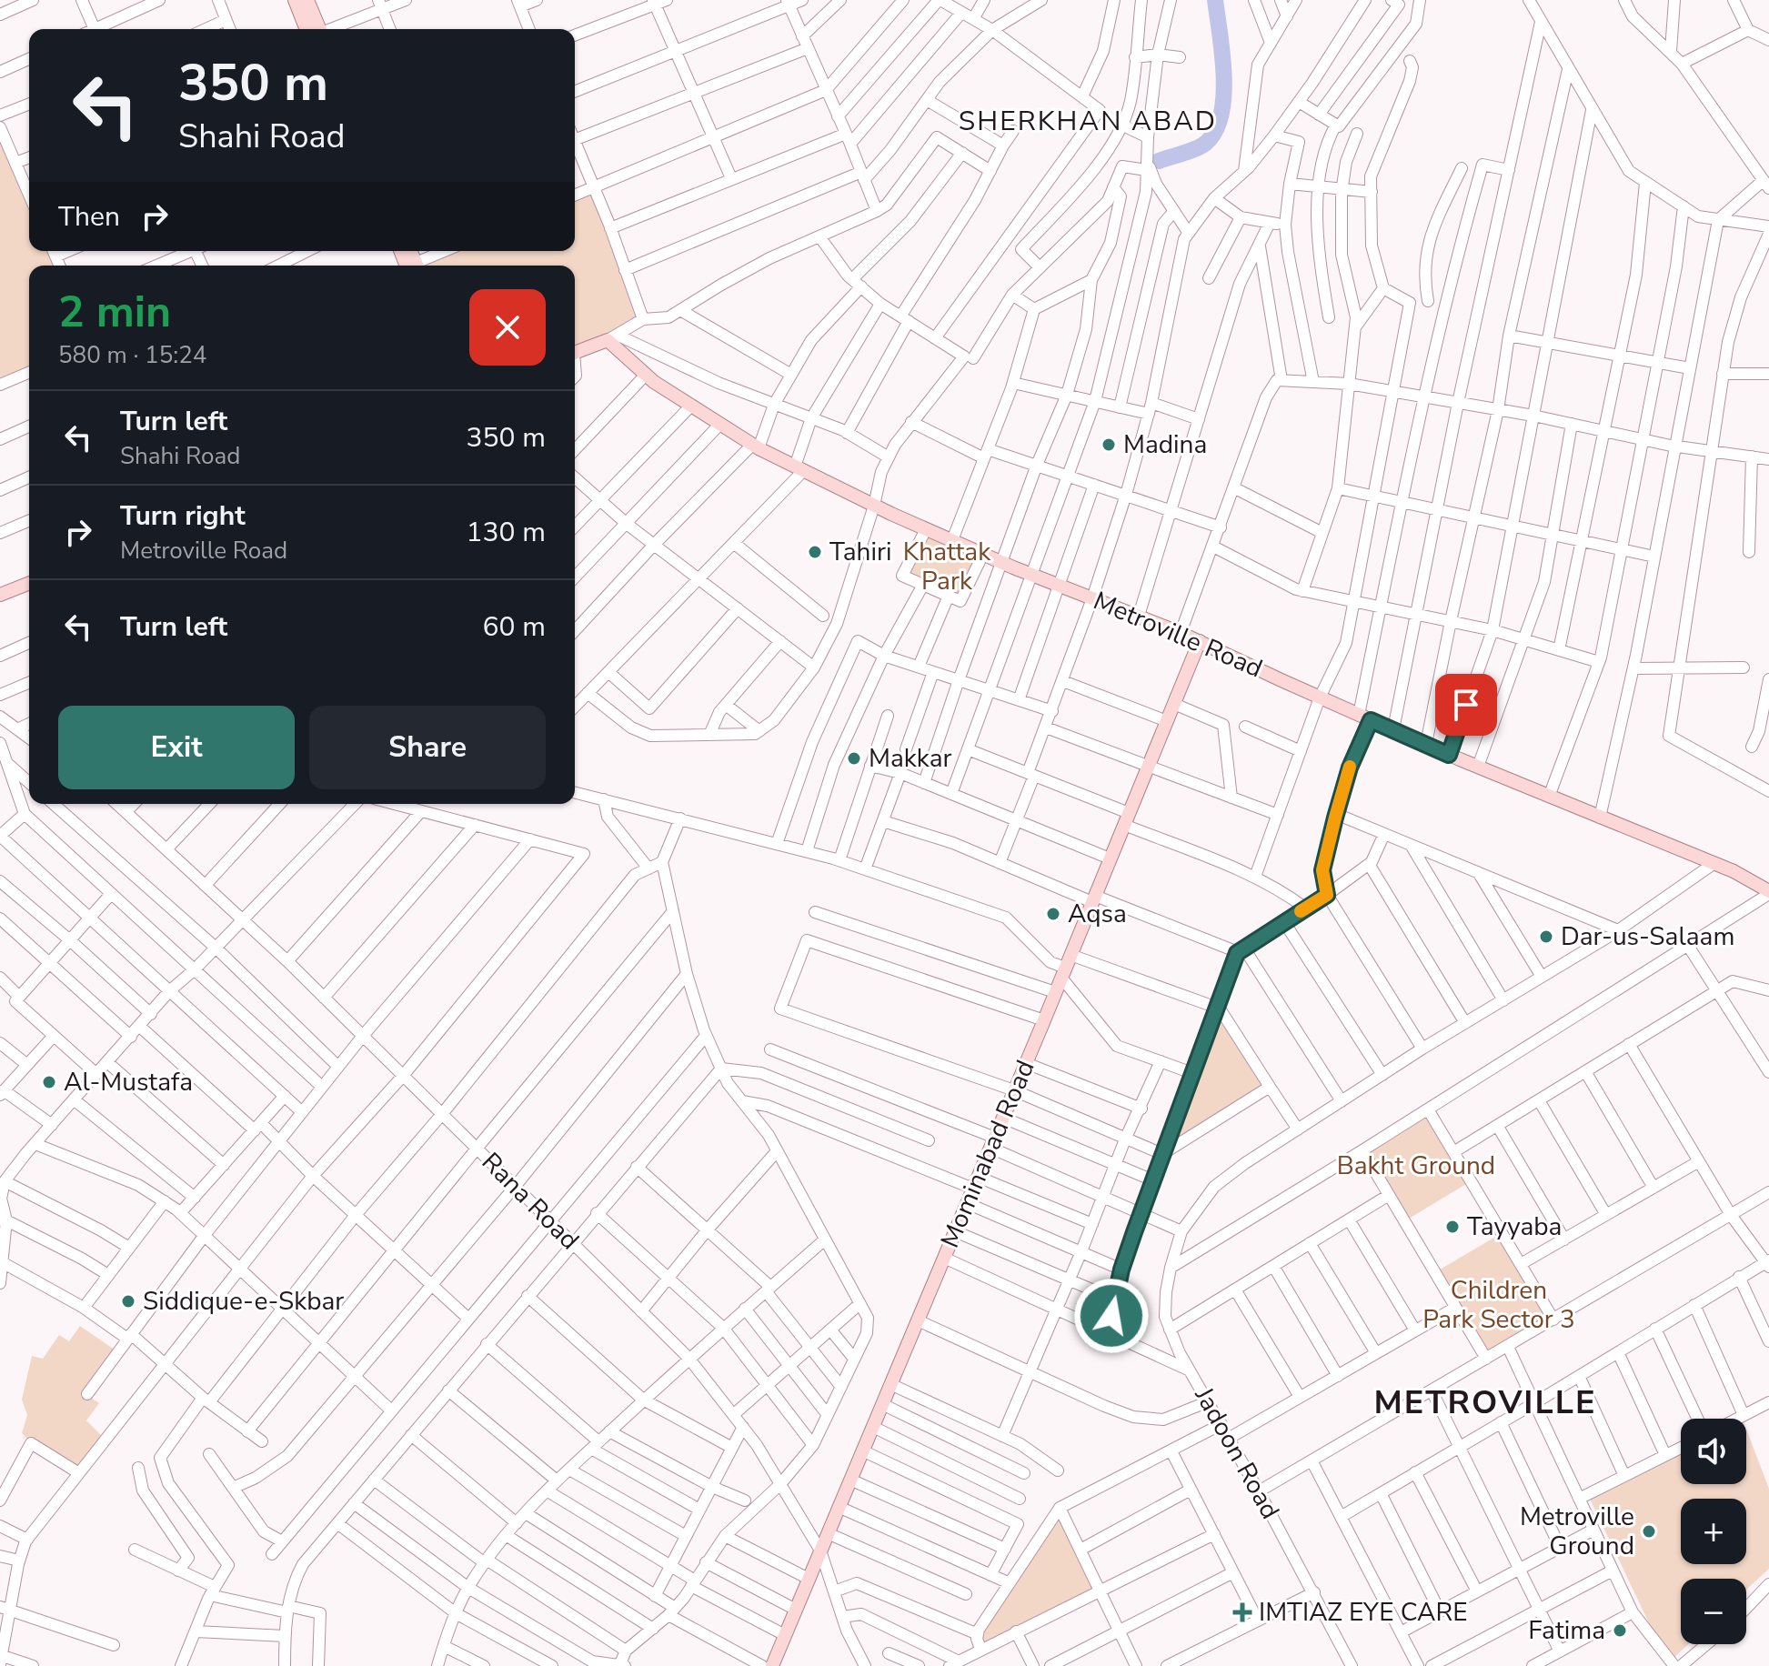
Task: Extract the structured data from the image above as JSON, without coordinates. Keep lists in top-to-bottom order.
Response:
{
  "streets": {
    "main road": ["Metroville Road", "Mominabad Road"],
    "street": ["Rana Road", "Jadoon Road"]
  },
  "crossings": [
    ["Metroville Road", "Mominabad Road"],
    ["Metroville Road", "Jadoon Road"],
    ["Mominabad Road", "Rana Road"]
  ],
  "districts": ["SHERKHAN ABAD", "METROVILLE"],
  "parks": ["Khattak Park", "Bakht Ground", "Children Park Sector 3"],
  "places": {
    "other": [
      "Madina",
      "Tahiri",
      "Makkar",
      "Aqsa",
      "Dar-us-Salaam",
      "Al-Mustafa",
      "Tayyaba",
      "Siddique-e-Skbar",
      "Metroville Ground",
      "Fatima"
    ],
    "health": ["IMTIAZ EYE CARE"]
  },
  "page": {
    "turn": ["350 m", "Shahi Road"],
    "then": "Then",
    "heading": ["2 min", "580 m · 15:24"],
    "list": [
      {
        "name": "Turn left",
        "note": "Shahi Road",
        "value": "350 m"
      },
      {
        "name": "Turn right",
        "note": "Metroville Road",
        "value": "130 m"
      },
      {
        "name": "Turn left",
        "value": "60 m"
      }
    ],
    "buttons": ["Exit", "Share"],
    "map_buttons": ["+", "−"]
  }
}
